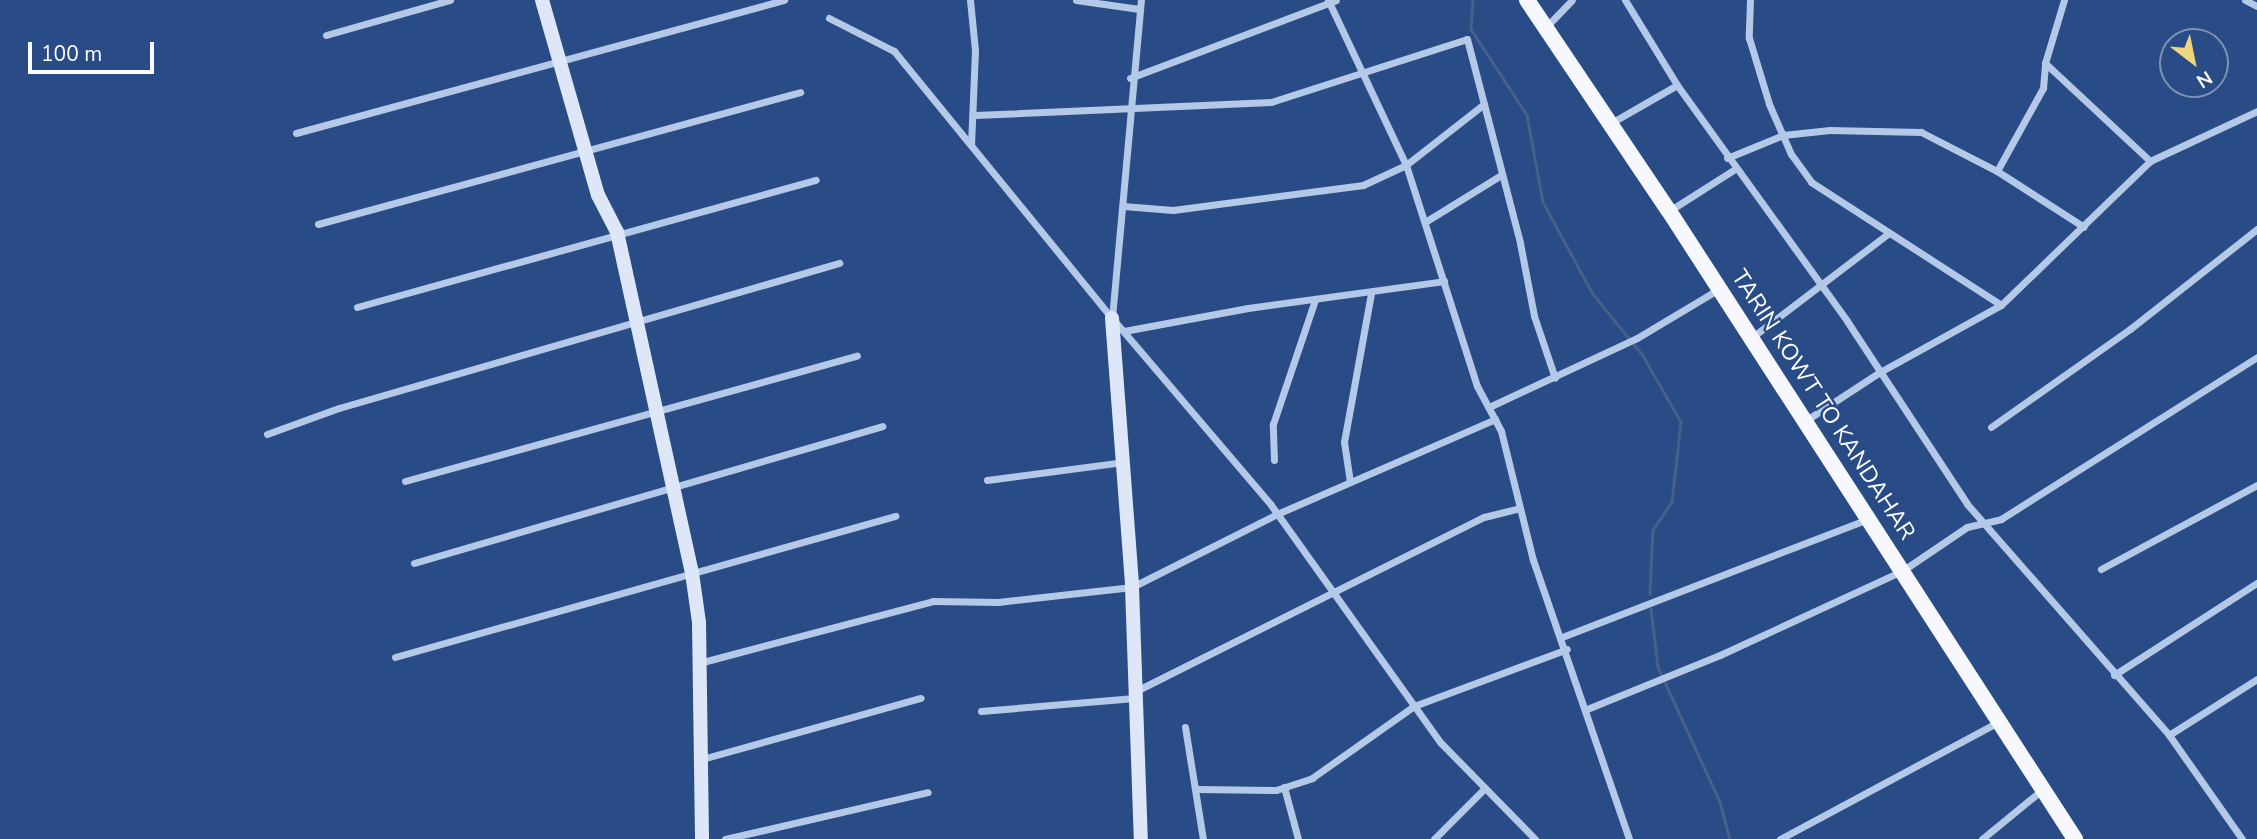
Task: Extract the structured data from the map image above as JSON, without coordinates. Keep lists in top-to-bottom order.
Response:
{
  "streets": {
    "main road": ["TARIN KOWT TO KANDAHAR"]
  },
  "scale_bar": "100 m",
  "north": "bottom right"
}
